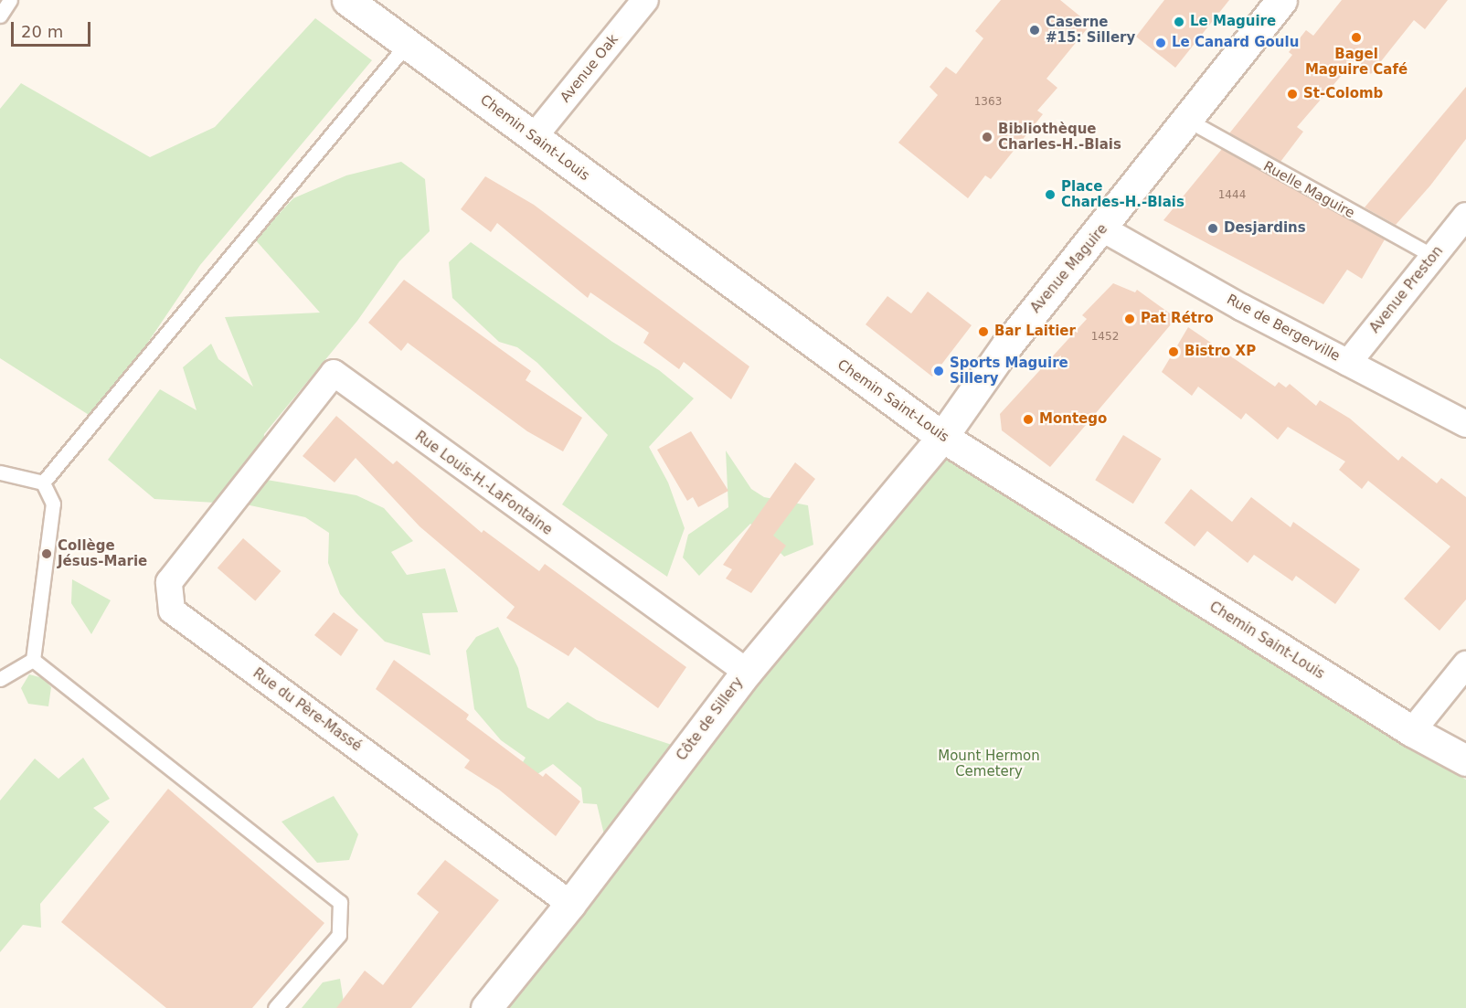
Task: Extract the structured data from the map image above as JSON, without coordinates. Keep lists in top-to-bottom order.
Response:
{
  "streets": {
    "street": [
      "Avenue Oak",
      "Chemin Saint-Louis",
      "Avenue Maguire",
      "Avenue Preston",
      "Rue de Bergerville",
      "Rue Louis-H.-LaFontaine",
      "Rue du Père-Massé",
      "Côte de Sillery"
    ],
    "lane": ["Ruelle Maguire"]
  },
  "crossings": [
    ["Avenue Oak", "Chemin Saint-Louis"],
    ["Chemin Saint-Louis", "Avenue Maguire"],
    ["Chemin Saint-Louis", "Côte de Sillery"],
    ["Ruelle Maguire", "Avenue Maguire"],
    ["Ruelle Maguire", "Avenue Preston"],
    ["Avenue Maguire", "Rue de Bergerville"],
    ["Avenue Maguire", "Côte de Sillery"],
    ["Avenue Preston", "Rue de Bergerville"],
    ["Rue Louis-H.-LaFontaine", "Rue du Père-Massé"],
    ["Rue Louis-H.-LaFontaine", "Côte de Sillery"],
    ["Rue du Père-Massé", "Côte de Sillery"]
  ],
  "parks": ["Mount Hermon Cemetery"],
  "places": [
    "Le Maguire",
    "Caserne #15: Sillery",
    "Bagel Maguire Café",
    "Le Canard Goulu",
    "St-Colomb",
    "Bibliothèque Charles-H.-Blais",
    "Place Charles-H.-Blais",
    "Desjardins",
    "Pat Rétro",
    "Bar Laitier",
    "Bistro XP",
    "Sports Maguire Sillery",
    "Montego",
    "Collège Jésus-Marie"
  ],
  "house_numbers": ["1363", "1444", "1452"],
  "scale_bar": "20 m"
}
